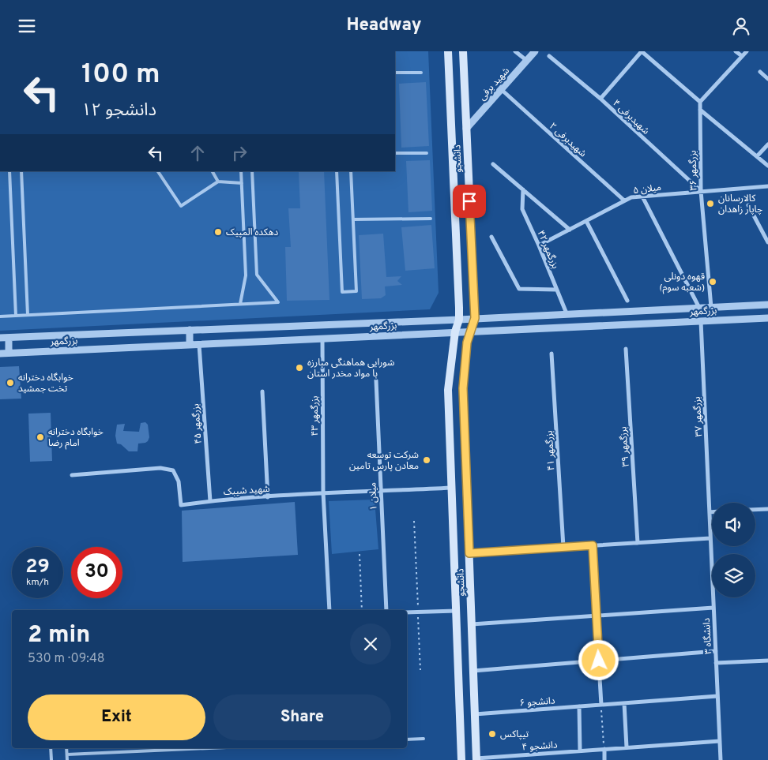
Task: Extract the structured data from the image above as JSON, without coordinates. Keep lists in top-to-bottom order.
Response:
{
  "streets": {
    "main road": ["دانشجو"],
    "street": [
      "شهید برفی",
      "شهیدبرفی ۴",
      "شهیدبرفی ۲",
      "بزرگمهر ۳۶",
      "میلان ۵",
      "بزرگمهر ۴۲",
      "بزرگمهر",
      "بزرگمهر ۴۳",
      "بزرگمهر ۳۷",
      "بزرگمهر ۴۵",
      "برزگمهر ۳۹",
      "بزرگمهر ۴۱",
      "شهید شیبک",
      "میلان ۱",
      "دانشگاه ۳",
      "دانشجو ۶",
      "دانشجو ۴"
    ]
  },
  "crossings": [
    ["شهید برفی", "شهیدبرفی ۲"],
    ["شهید برفی", "دانشجو"],
    ["شهیدبرفی ۴", "بزرگمهر ۳۶"],
    ["شهیدبرفی ۴", "میلان ۵"],
    ["شهیدبرفی ۲", "میلان ۵"],
    ["دانشجو", "بزرگمهر"],
    ["دانشجو", "شهید شیبک"],
    ["دانشجو", "دانشجو ۶"],
    ["دانشجو", "دانشجو ۴"],
    ["بزرگمهر ۳۶", "میلان ۵"],
    ["بزرگمهر ۳۶", "بزرگمهر"],
    ["میلان ۵", "بزرگمهر ۴۲"],
    ["بزرگمهر ۴۲", "بزرگمهر"],
    ["بزرگمهر", "بزرگمهر ۴۳"],
    ["بزرگمهر", "بزرگمهر ۳۷"],
    ["بزرگمهر", "بزرگمهر ۴۵"],
    ["بزرگمهر ۴۳", "شهید شیبک"],
    ["بزرگمهر ۳۷", "دانشگاه ۳"],
    ["بزرگمهر ۴۵", "شهید شیبک"],
    ["شهید شیبک", "میلان ۱"],
    ["دانشگاه ۳", "دانشجو ۶"],
    ["دانشگاه ۳", "دانشجو ۴"]
  ],
  "places": [
    "کالارسانان چاپار زاهدان",
    "دهکده المپیک",
    "قهوه دونلی (شعبه سوم)",
    "شورایی هماهنگی مبارزه با مواد مخدر استان",
    "خوابگاه دخترانه تخت جمشید",
    "خوابگاه دخترانه امام رضا",
    "شرکت توسعه معادن پارس تامین",
    "تیپاکس"
  ],
  "page": {
    "header": "Headway",
    "turn": ["100 m", "دانشجو ۱۲"],
    "speed": "29 km/h",
    "limit": "30",
    "heading": ["2 min", "530 m · 09:48"],
    "buttons": ["Exit", "Share"]
  }
}
